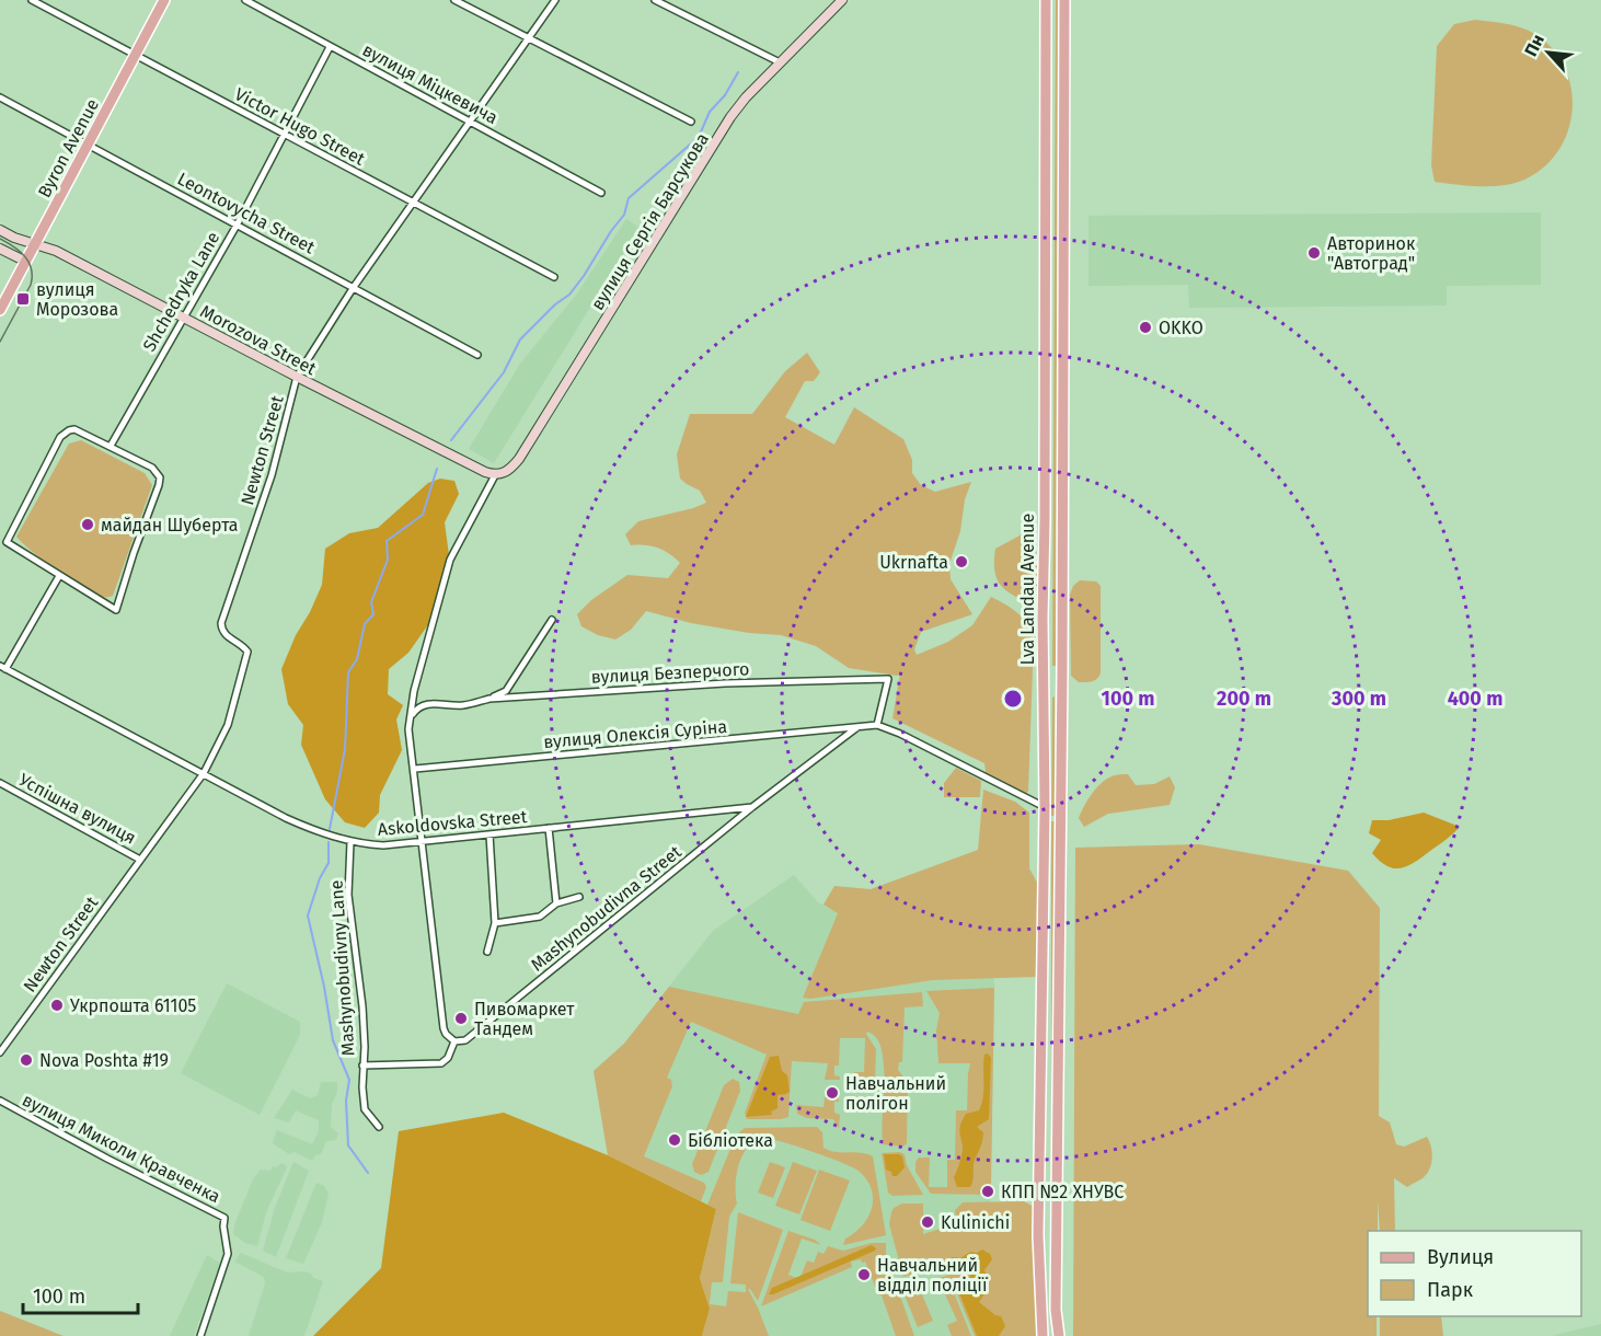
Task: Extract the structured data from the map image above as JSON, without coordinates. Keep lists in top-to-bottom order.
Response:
{
  "streets": {
    "main road": [
      "Byron Avenue",
      "вулиця Сергія Барсукова",
      "Morozova Street",
      "Lva Landau Avenue"
    ],
    "street": [
      "вулиця Міцкевича",
      "Victor Hugo Street",
      "Leontovychа Street",
      "Shchedryka Lane",
      "Newton Street",
      "вулиця Безперчого",
      "вулиця Олексія Суріна",
      "Успішна вулиця",
      "Askoldovska Street",
      "Mashynobudivna Street",
      "Mashynobudivny Lane",
      "вулиця Миколи Кравченка"
    ]
  },
  "crossings": [
    ["вулиця Міцкевича", "Shchedryka Lane"],
    ["вулиця Міцкевича", "Newton Street"],
    ["Victor Hugo Street", "Byron Avenue"],
    ["Victor Hugo Street", "Shchedryka Lane"],
    ["Victor Hugo Street", "Newton Street"],
    ["Byron Avenue", "Leontovychа Street"],
    ["Byron Avenue", "Morozova Street"],
    ["Leontovychа Street", "Shchedryka Lane"],
    ["Leontovychа Street", "Newton Street"],
    ["вулиця Сергія Барсукова", "Morozova Street"],
    ["Shchedryka Lane", "Morozova Street"],
    ["Morozova Street", "Newton Street"],
    ["Newton Street", "Успішна вулиця"],
    ["Newton Street", "Askoldovska Street"],
    ["вулиця Безперчого", "вулиця Олексія Суріна"],
    ["вулиця Олексія Суріна", "Mashynobudivna Street"],
    ["Askoldovska Street", "Mashynobudivna Street"],
    ["Askoldovska Street", "Mashynobudivny Lane"],
    ["Mashynobudivna Street", "Mashynobudivny Lane"]
  ],
  "places": {
    "other": [
      "Авторинок \"Автоград\"",
      "OKKO",
      "майдан Шуберта",
      "Ukrnafta",
      "Укрпошта 61105",
      "Пивомаркет Тандем",
      "Nova Poshta #19",
      "Навчальний полігон",
      "Бібліотека",
      "КПП №2 ХНУВС",
      "Kulinichi",
      "Навчальний відділ поліції"
    ],
    "transit": ["вулиця Морозова"]
  },
  "legend": ["Вулиця", "Парк"],
  "scale_bar": "100 m",
  "north": "top left",
  "rings": [
    "100 m",
    "200 m",
    "300 m",
    "400 m"
  ]
}
